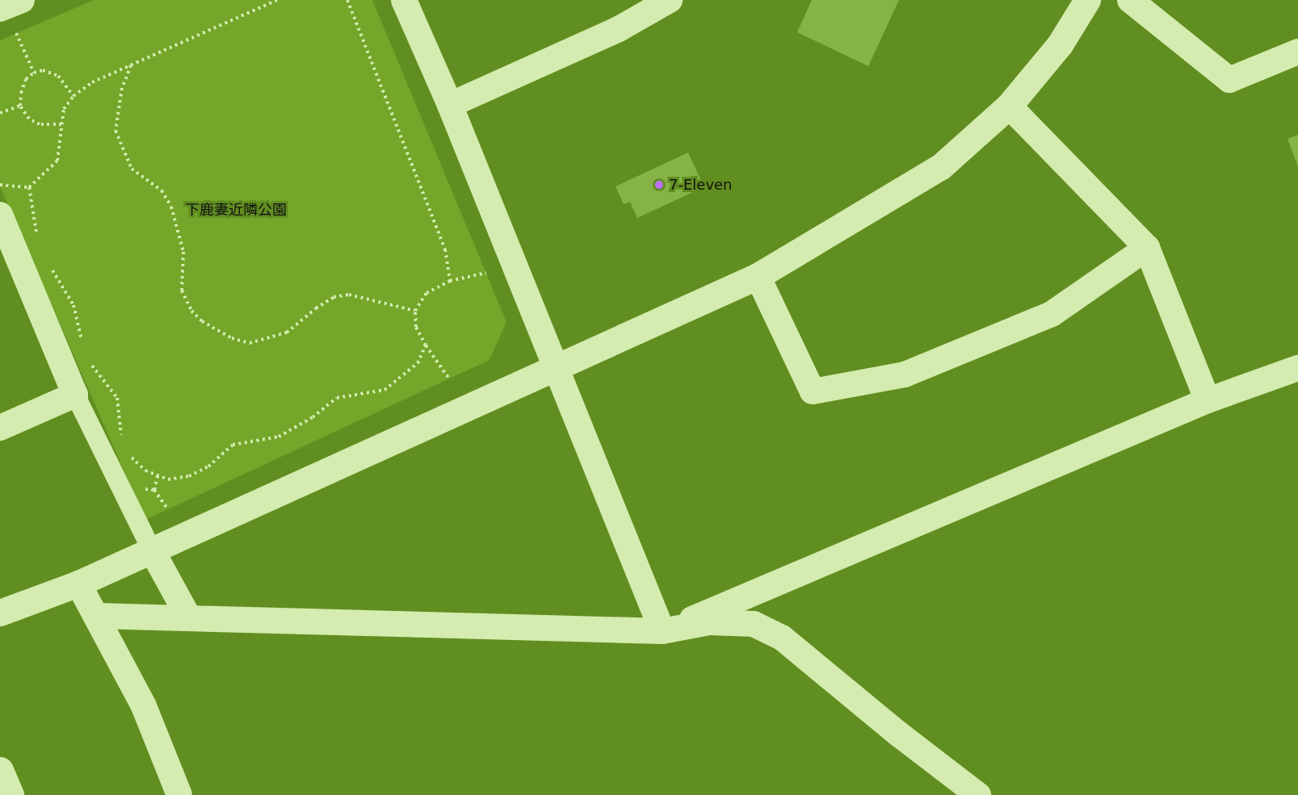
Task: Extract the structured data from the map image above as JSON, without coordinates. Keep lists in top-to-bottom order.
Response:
{
  "parks": ["下鹿妻近隣公園"],
  "places": ["7-Eleven"]
}
